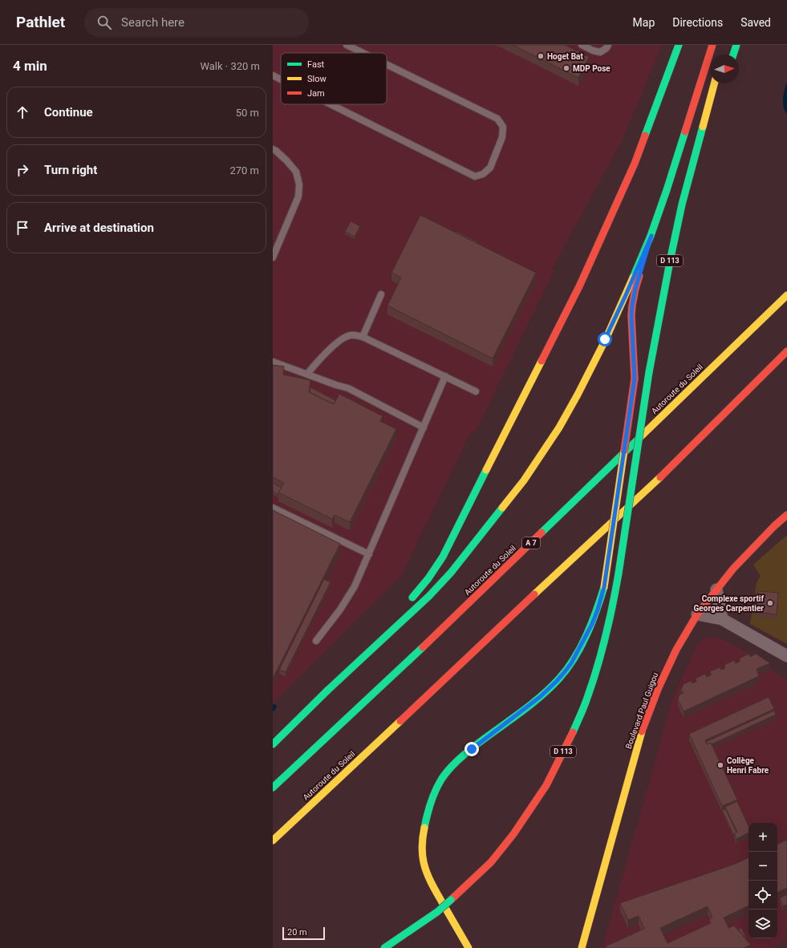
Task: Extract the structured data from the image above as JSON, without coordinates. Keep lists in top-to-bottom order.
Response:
{
  "streets": {
    "main road": [
      "D 113",
      "Autoroute du Soleil",
      "A 7",
      "Boulevard Paul Guigou"
    ]
  },
  "places": [
    "Hoget Bat",
    "MDP Pose",
    "Complexe sportif Georges Carpentier",
    "Collège Henri Fabre"
  ],
  "legend": ["Fast", "Slow", "Jam"],
  "scale_bar": "20 m",
  "north": "right",
  "page": {
    "header": "Pathlet",
    "search": "Search here",
    "nav": ["Map", "Directions", "Saved"],
    "heading": ["4 min", "Walk · 320 m"],
    "list": [
      ["Continue", "50 m"],
      ["Turn right", "270 m"],
      "Arrive at destination"
    ],
    "map_buttons": ["+", "−"],
    "scale": "20 m"
  }
}
